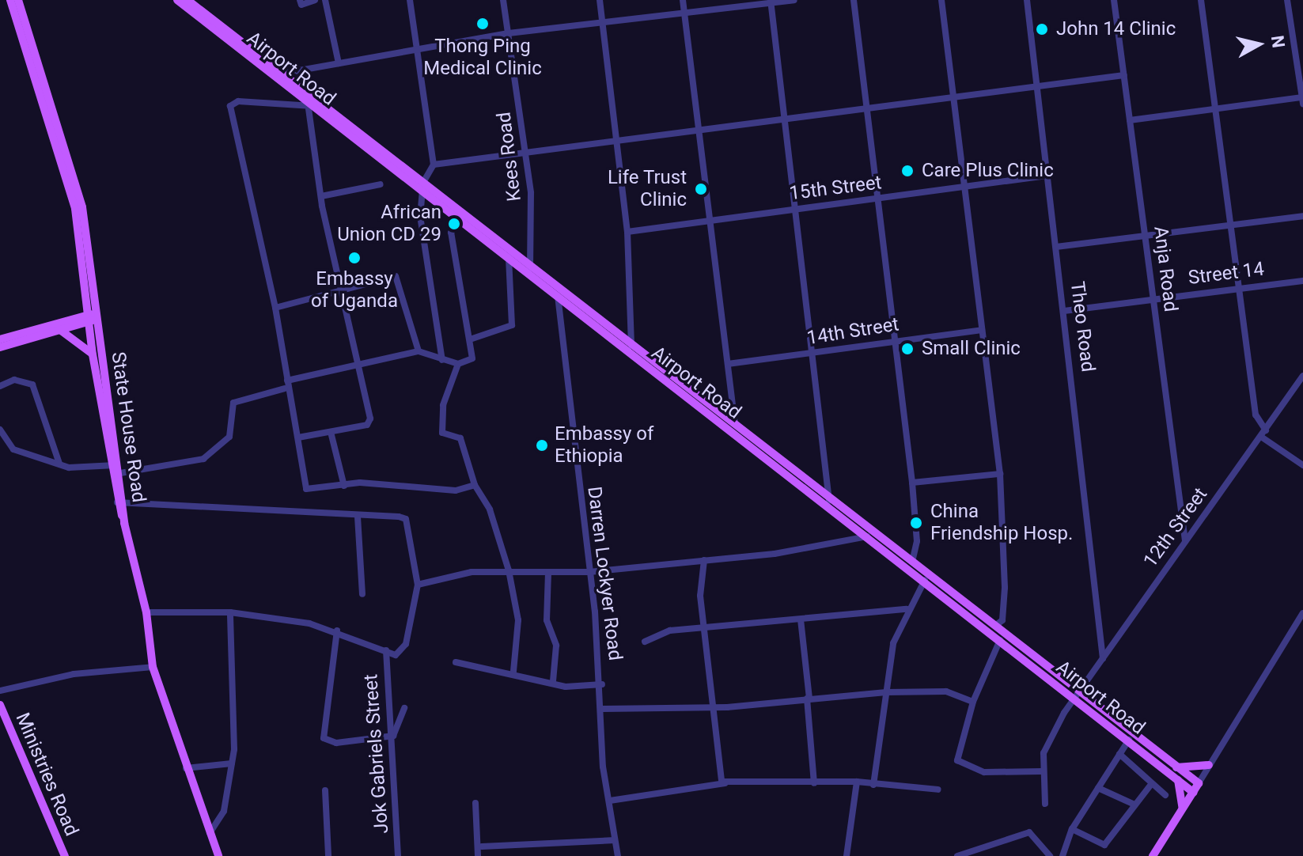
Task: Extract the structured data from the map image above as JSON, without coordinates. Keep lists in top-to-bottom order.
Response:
{
  "streets": {
    "main road": ["Airport Road", "State House Road", "Ministries Road"],
    "street": [
      "Kees Road",
      "15th Street",
      "Anja Road",
      "Street 14",
      "Theo Road",
      "14th Street",
      "12th Street",
      "Darren Lockyer Road",
      "Jok Gabriels Street"
    ]
  },
  "crossings": [
    ["Airport Road", "Kees Road"],
    ["Airport Road", "12th Street"],
    ["Airport Road", "Darren Lockyer Road"],
    ["15th Street", "Theo Road"],
    ["Anja Road", "Street 14"],
    ["Anja Road", "12th Street"],
    ["Street 14", "Theo Road"],
    ["Theo Road", "12th Street"]
  ],
  "places": [
    "Thong Ping Medical Clinic",
    "John 14 Clinic",
    "Care Plus Clinic",
    "Life Trust Clinic",
    "African Union CD 29",
    "Embassy of Uganda",
    "Small Clinic",
    "Embassy of Ethiopia",
    "China Friendship Hosp."
  ],
  "north": "right"
}
